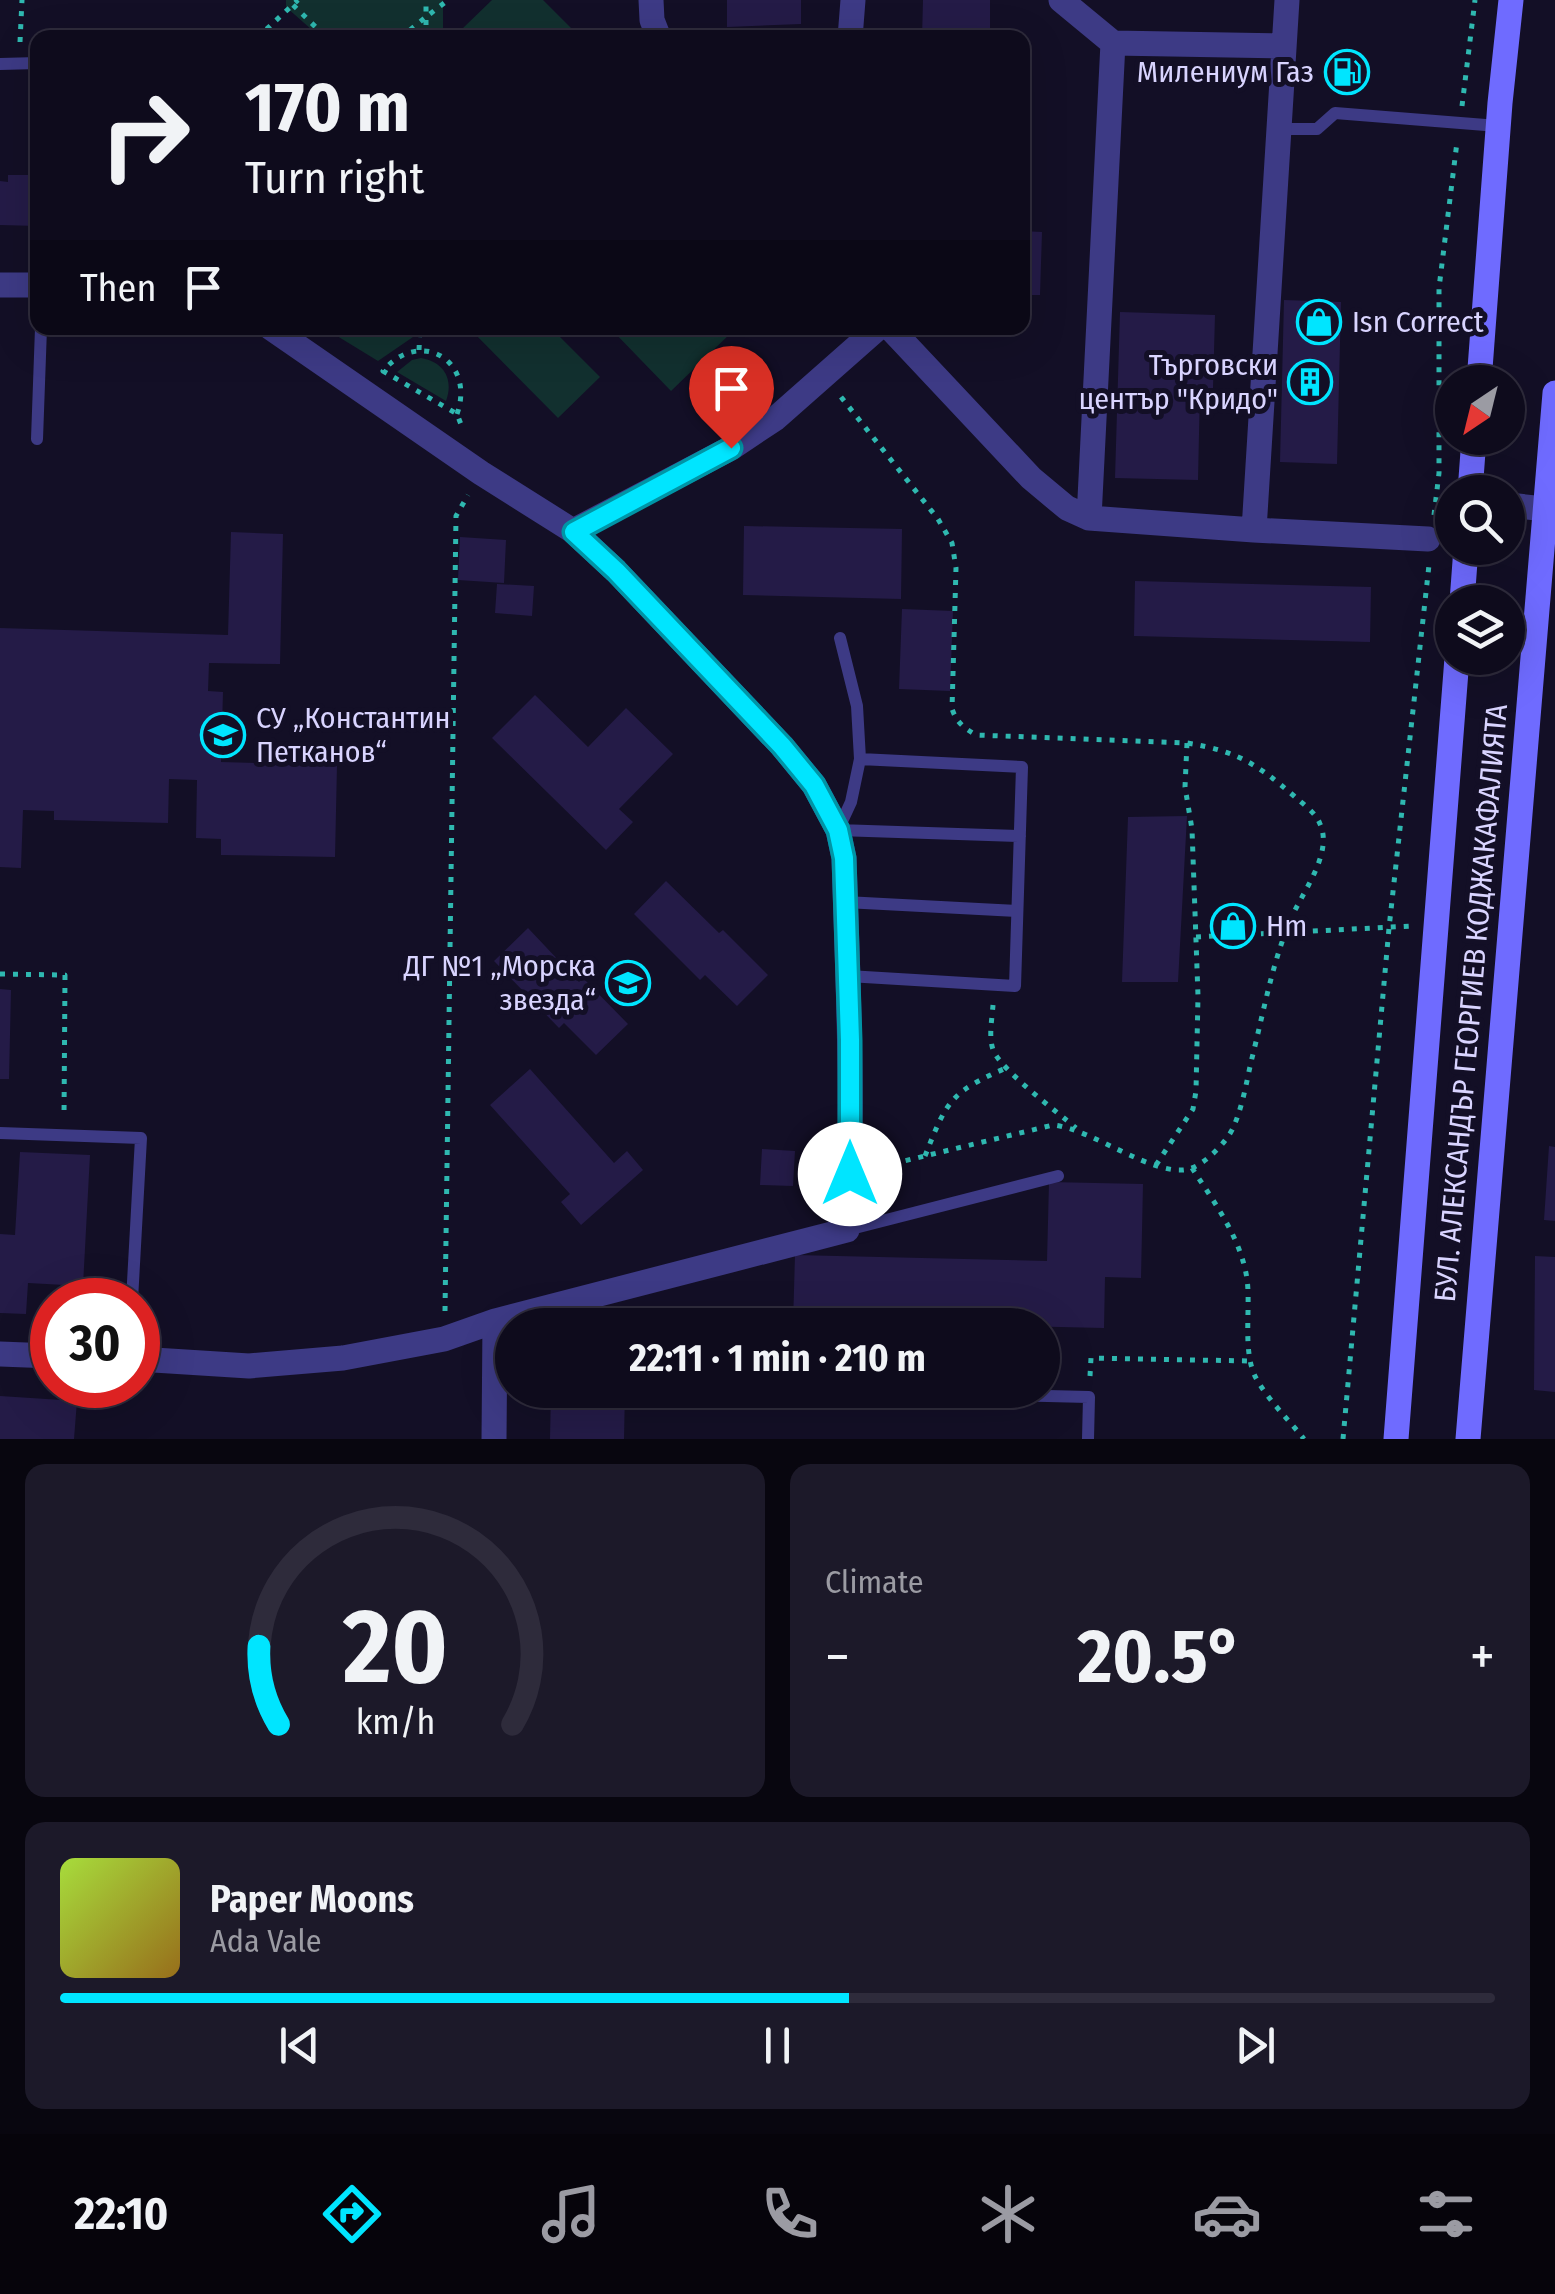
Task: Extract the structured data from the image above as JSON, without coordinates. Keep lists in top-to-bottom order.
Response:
{
  "streets": {
    "main road": ["БУЛ. АЛЕКСАНДЪР ГЕОРГИЕВ КОДЖАКАФАЛИЯТА"]
  },
  "places": {
    "fuel station": ["Милениум Газ"],
    "shop": ["Isn Correct", "Hm"],
    "building": ["Търговски център \"Кридо\""],
    "school or university": ["СУ „Константин Петканов“", "ДГ №1 „Морска звезда“"]
  },
  "north": "bottom left",
  "page": {
    "turn": ["170 m", "Turn right"],
    "then": "Then",
    "limit": "30",
    "trip": "22:11 · 1 min · 210 m",
    "tile": "Climate",
    "heat": ["−", "20.5°", "+"],
    "song": ["Paper Moons", "Ada Vale"],
    "tabs": "22:10",
    "gauge": ["20", "km/h"]
  }
}
